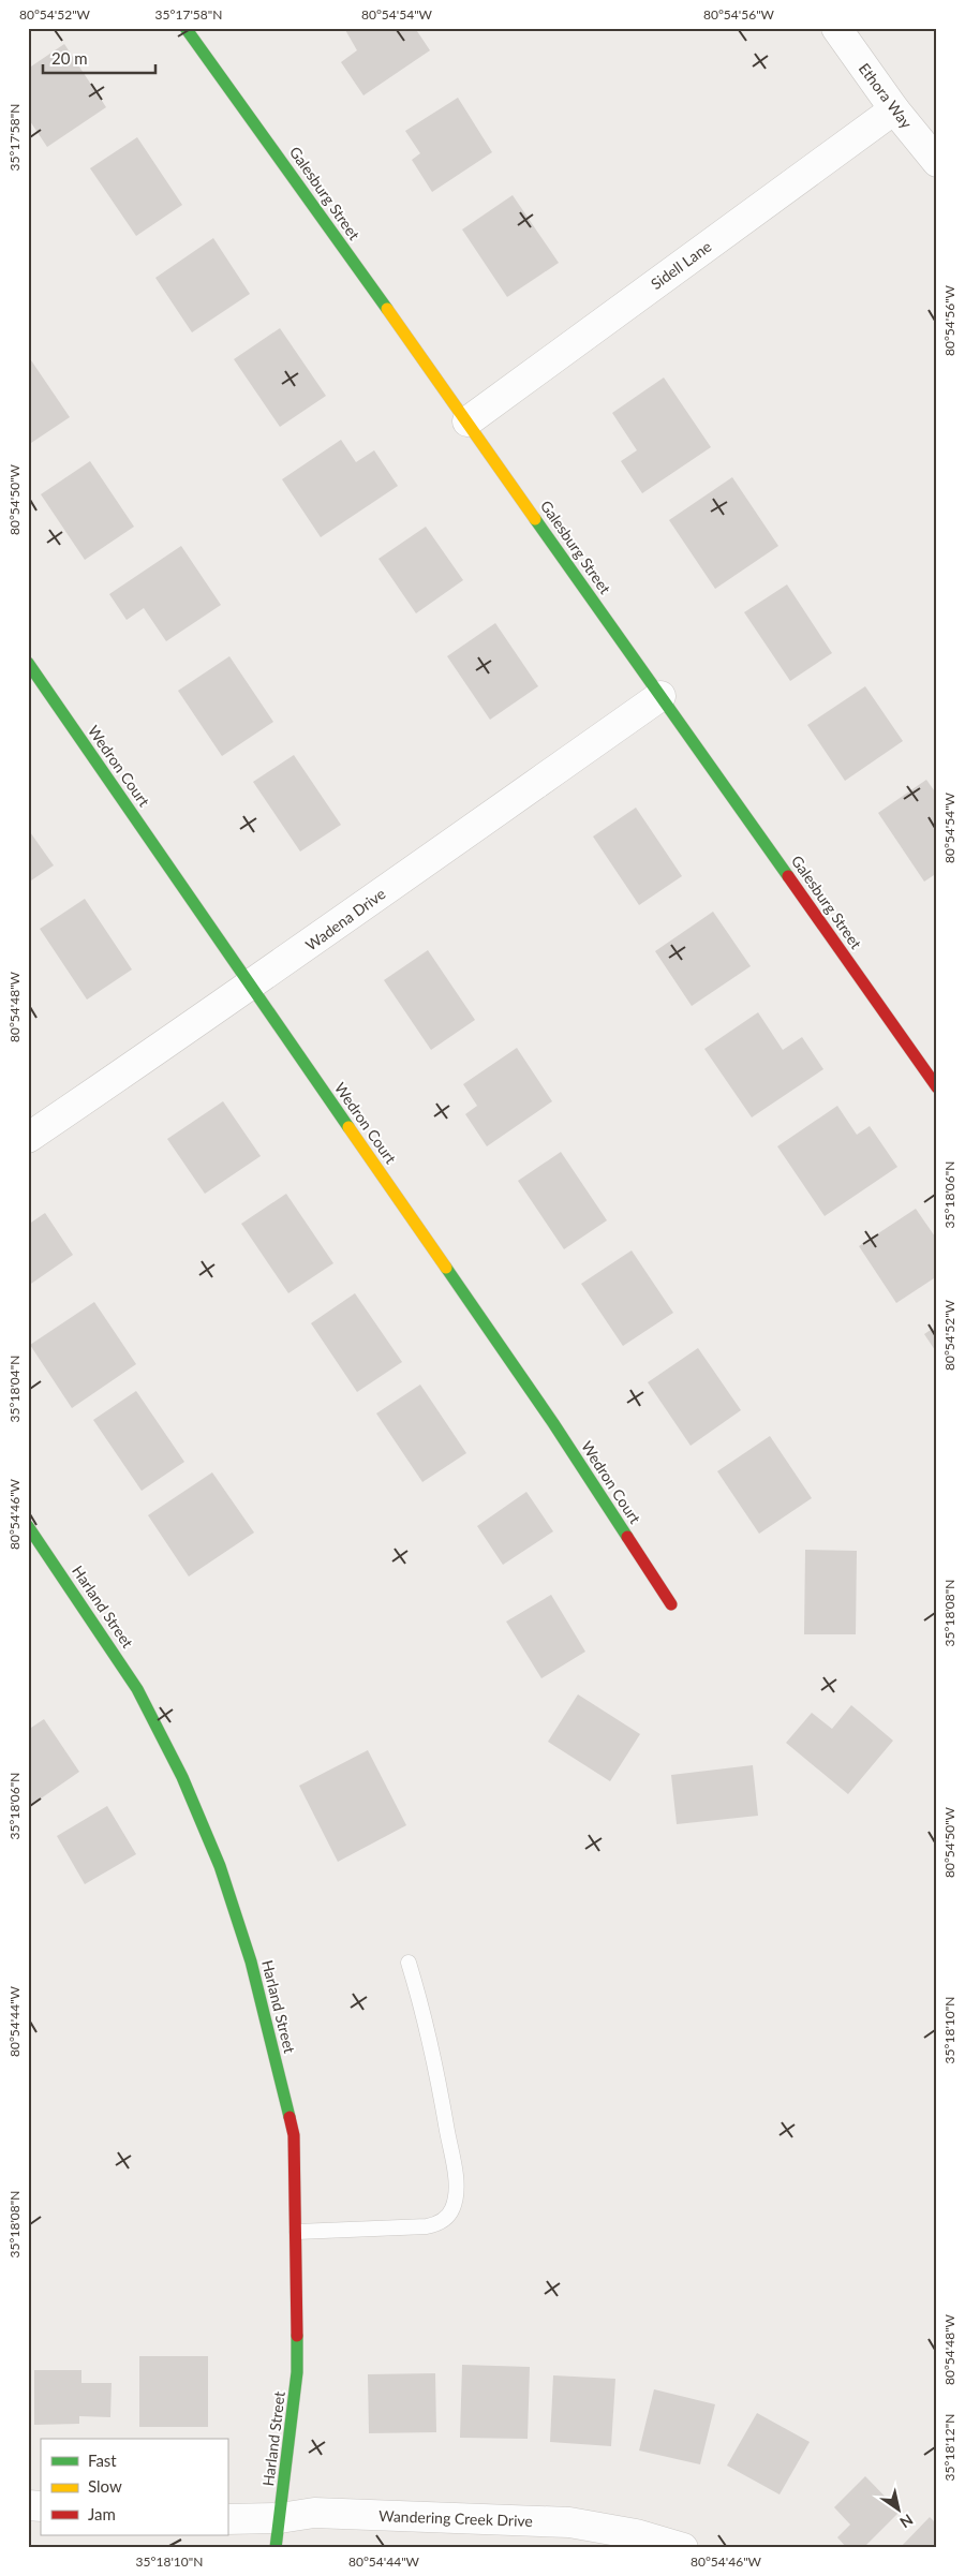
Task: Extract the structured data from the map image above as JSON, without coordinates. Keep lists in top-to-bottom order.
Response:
{
  "streets": {
    "street": [
      "Ethora Way",
      "Galesburg Street",
      "Sidell Lane",
      "Wedron Court",
      "Wadena Drive",
      "Harland Street",
      "Wandering Creek Drive"
    ]
  },
  "crossings": [
    ["Ethora Way", "Sidell Lane"],
    ["Galesburg Street", "Sidell Lane"],
    ["Galesburg Street", "Wadena Drive"],
    ["Wedron Court", "Wadena Drive"],
    ["Harland Street", "Wandering Creek Drive"]
  ],
  "legend": ["Fast", "Slow", "Jam"],
  "scale_bar": "20 m",
  "north": "bottom right",
  "coordinates": [
    "80°54'52\"W",
    "35°17'58\"N",
    "80°54'54\"W",
    "80°54'56\"W",
    "80°54'50\"W",
    "80°54'48\"W",
    "35°18'06\"N",
    "35°18'04\"N",
    "80°54'46\"W",
    "35°18'08\"N",
    "80°54'44\"W",
    "35°18'10\"N",
    "35°18'12\"N"
  ]
}
